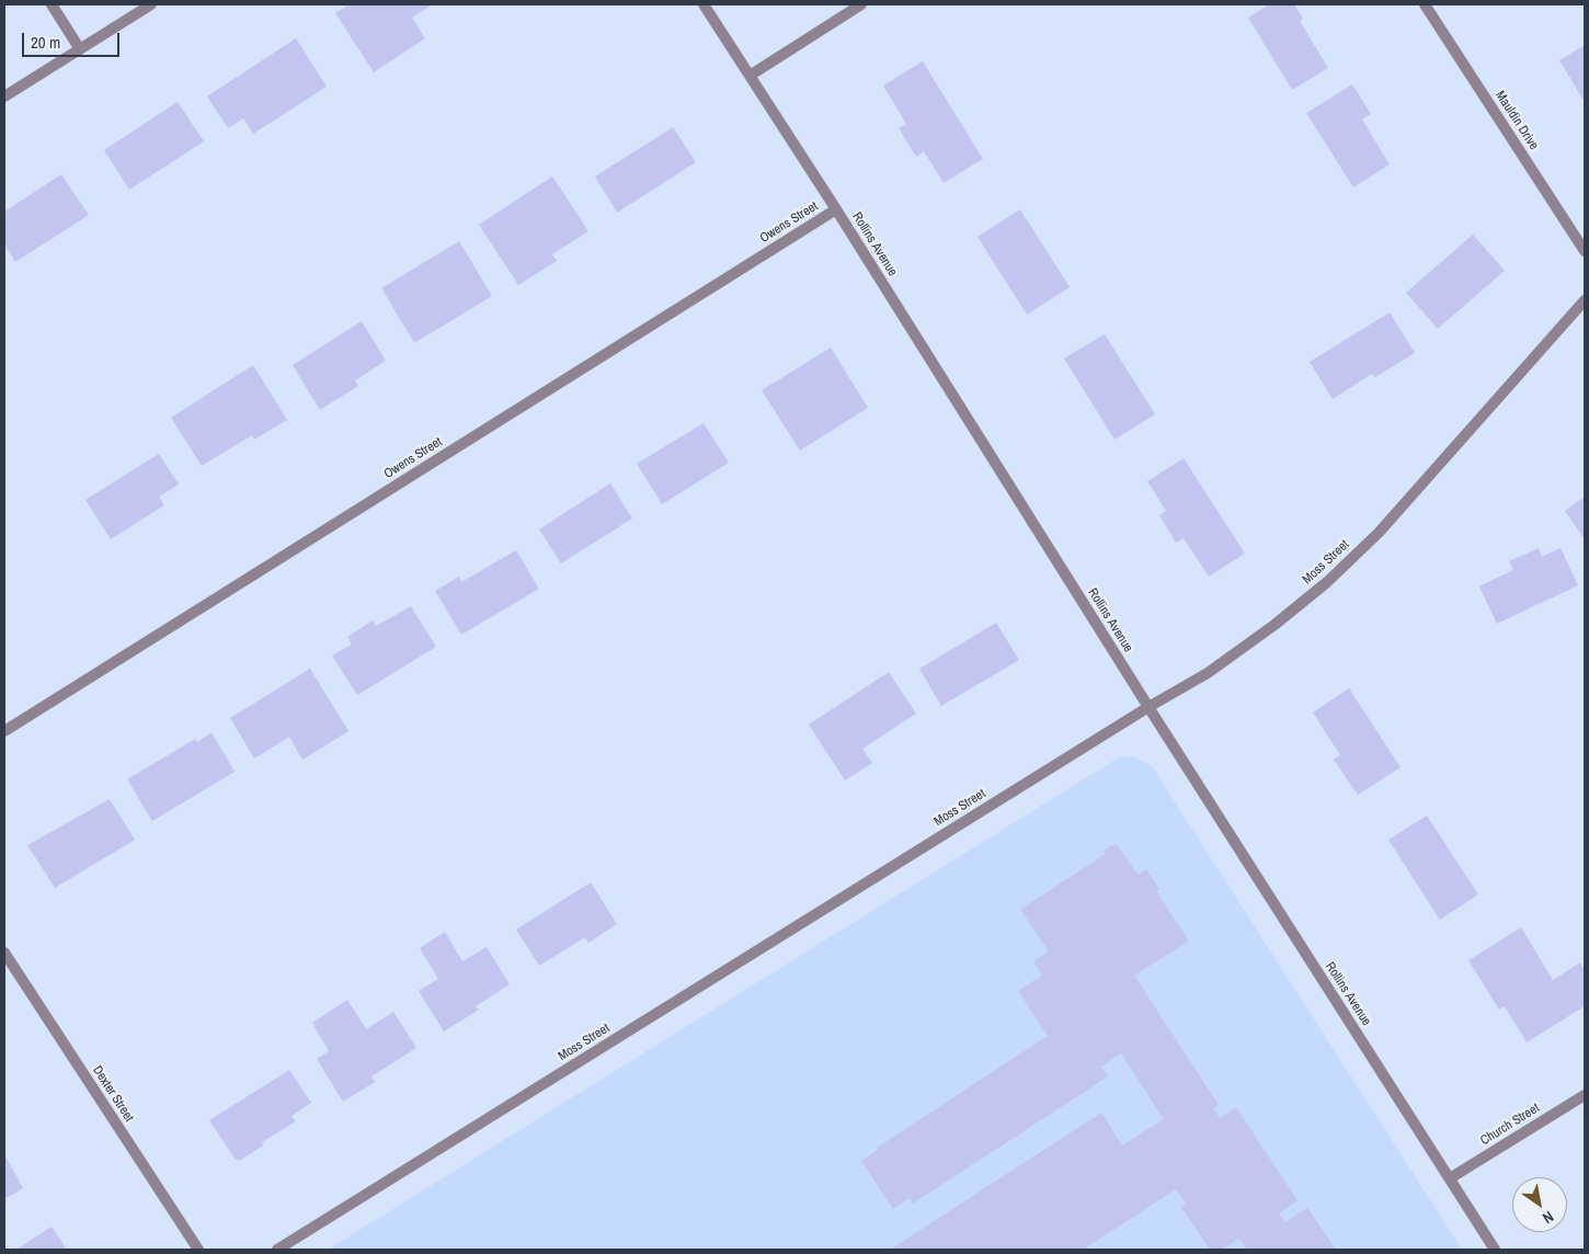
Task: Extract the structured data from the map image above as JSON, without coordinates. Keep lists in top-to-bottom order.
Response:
{
  "streets": {
    "street": [
      "Mauldin Drive",
      "Owens Street",
      "Rollins Avenue",
      "Moss Street",
      "Dexter Street",
      "Church Street"
    ]
  },
  "crossings": [
    ["Owens Street", "Rollins Avenue"],
    ["Rollins Avenue", "Moss Street"],
    ["Rollins Avenue", "Church Street"]
  ],
  "scale_bar": "20 m",
  "north": "bottom right"
}
